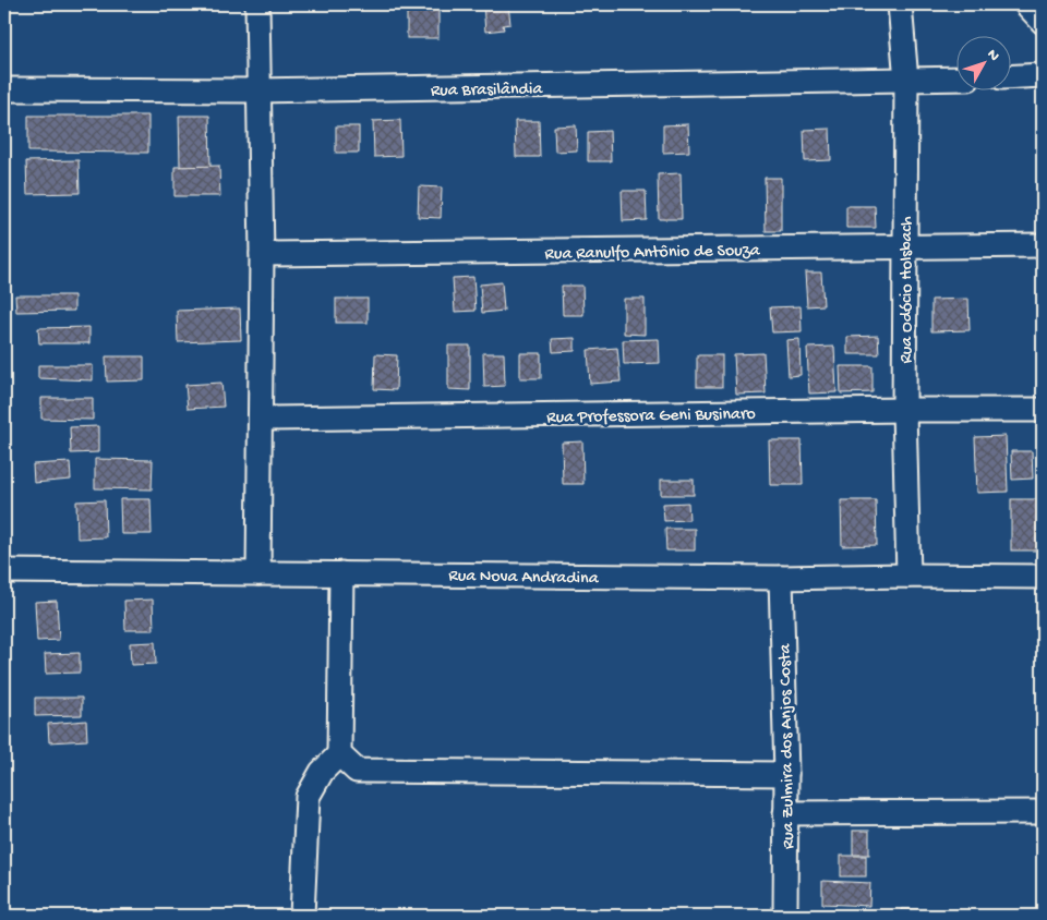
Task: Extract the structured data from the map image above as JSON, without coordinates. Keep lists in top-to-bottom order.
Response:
{
  "streets": {
    "street": [
      "Rua Brasilândia",
      "Rua Ranulfo Antônio de Souza",
      "Rua Odócio Holsbach",
      "Rua Professora Geni Businaro",
      "Rua Nova Andradina",
      "Rua Zulmira dos Anjos Costa"
    ]
  },
  "crossings": [
    ["Rua Brasilândia", "Rua Odócio Holsbach"],
    ["Rua Ranulfo Antônio de Souza", "Rua Odócio Holsbach"],
    ["Rua Odócio Holsbach", "Rua Professora Geni Businaro"],
    ["Rua Odócio Holsbach", "Rua Nova Andradina"],
    ["Rua Nova Andradina", "Rua Zulmira dos Anjos Costa"]
  ],
  "north": "top right"
}
